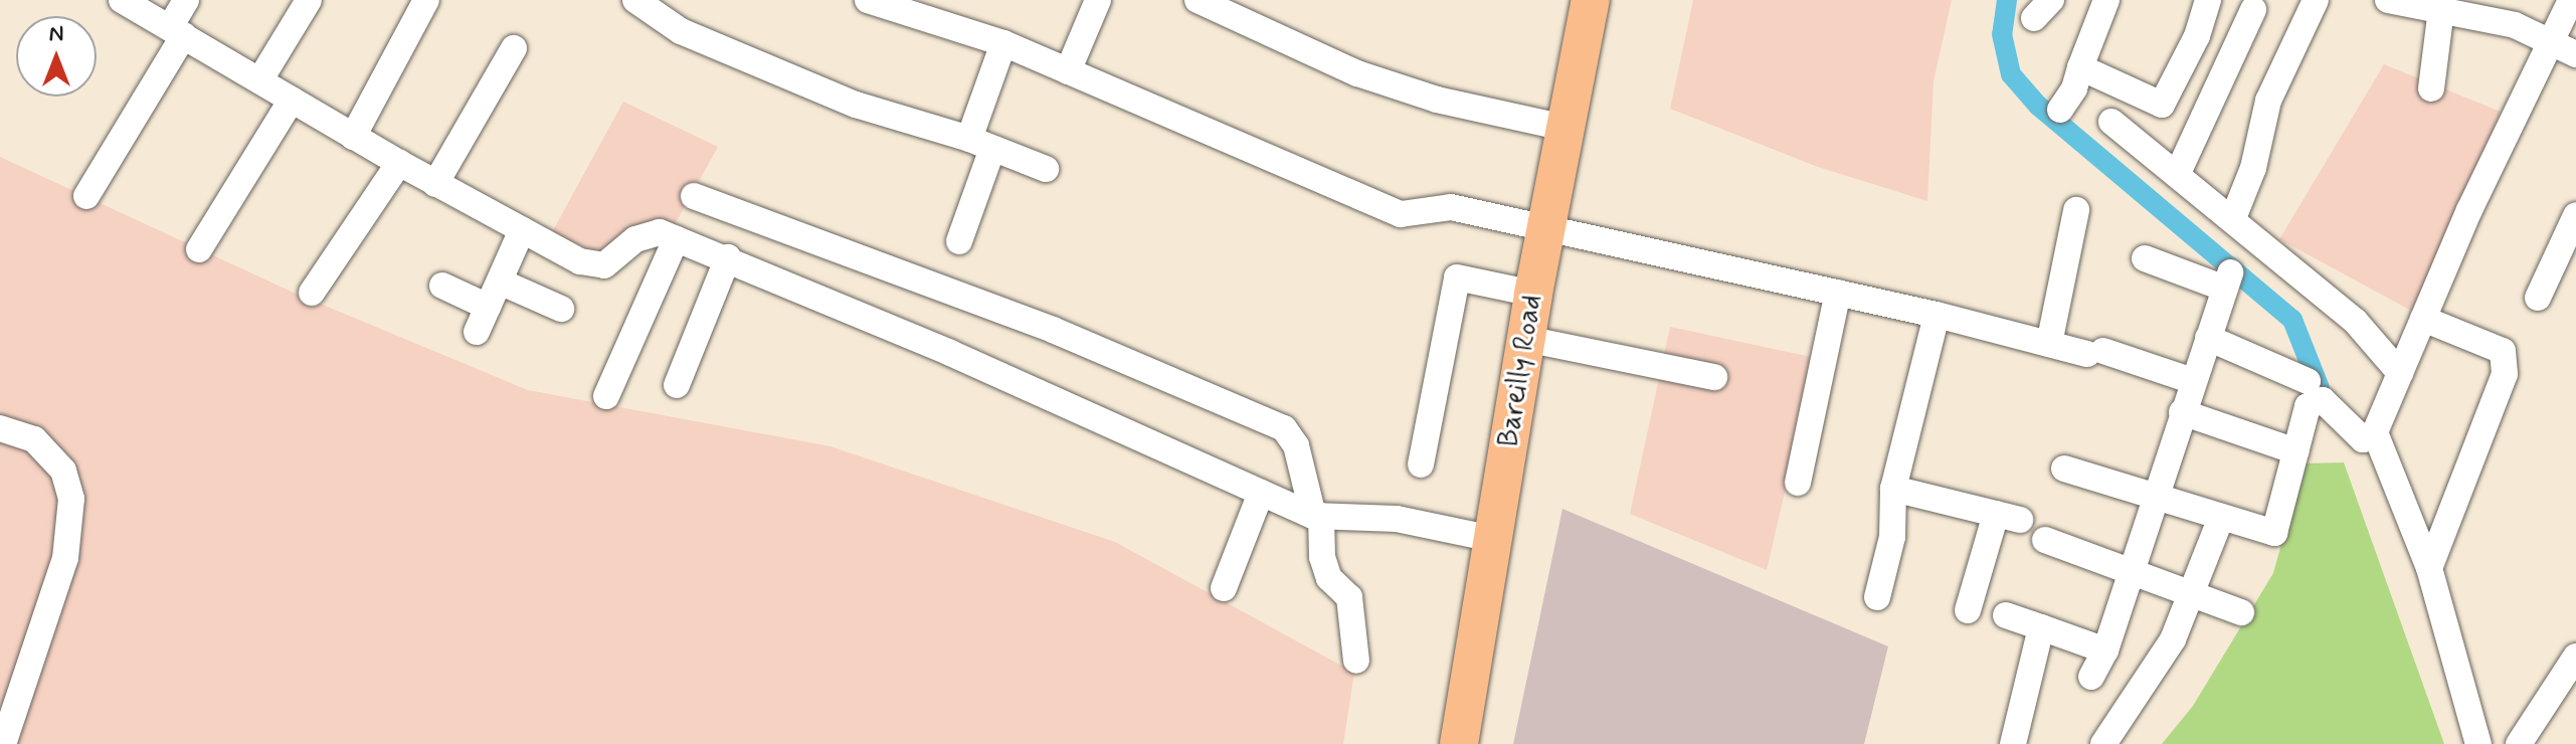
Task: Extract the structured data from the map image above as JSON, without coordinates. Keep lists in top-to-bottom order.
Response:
{
  "streets": {
    "highway": ["Bareilly Road"]
  },
  "north": "top"
}
